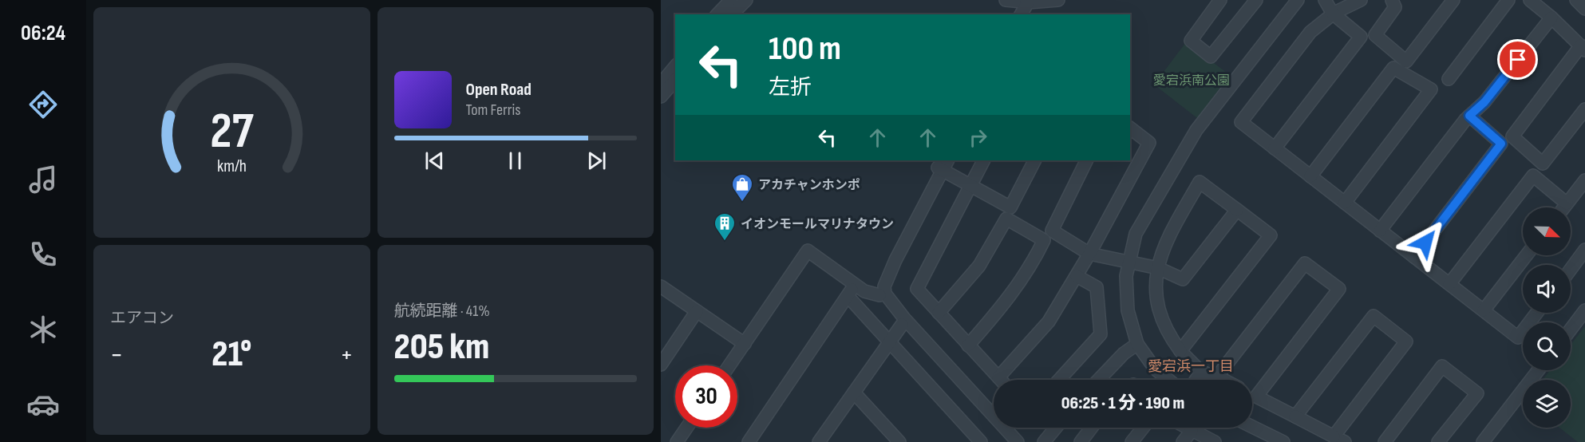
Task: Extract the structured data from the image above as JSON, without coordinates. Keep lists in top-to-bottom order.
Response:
{
  "districts": ["愛宕浜一丁目"],
  "parks": ["愛宕浜南公園"],
  "places": {
    "shop": ["アカチャンホンポ"],
    "building": ["イオンモールマリナタウン"]
  },
  "north": "bottom right",
  "page": {
    "tabs": "06:24",
    "turn": ["100 m", "左折"],
    "song": ["Open Road", "Tom Ferris"],
    "tile": [
      "エアコン",
      ["航続距離 · 41%", "205 km"]
    ],
    "heat": ["−", "21°", "+"],
    "limit": "30",
    "trip": "06:25 · 1 分 · 190 m",
    "gauge": ["27", "km/h"]
  }
}
